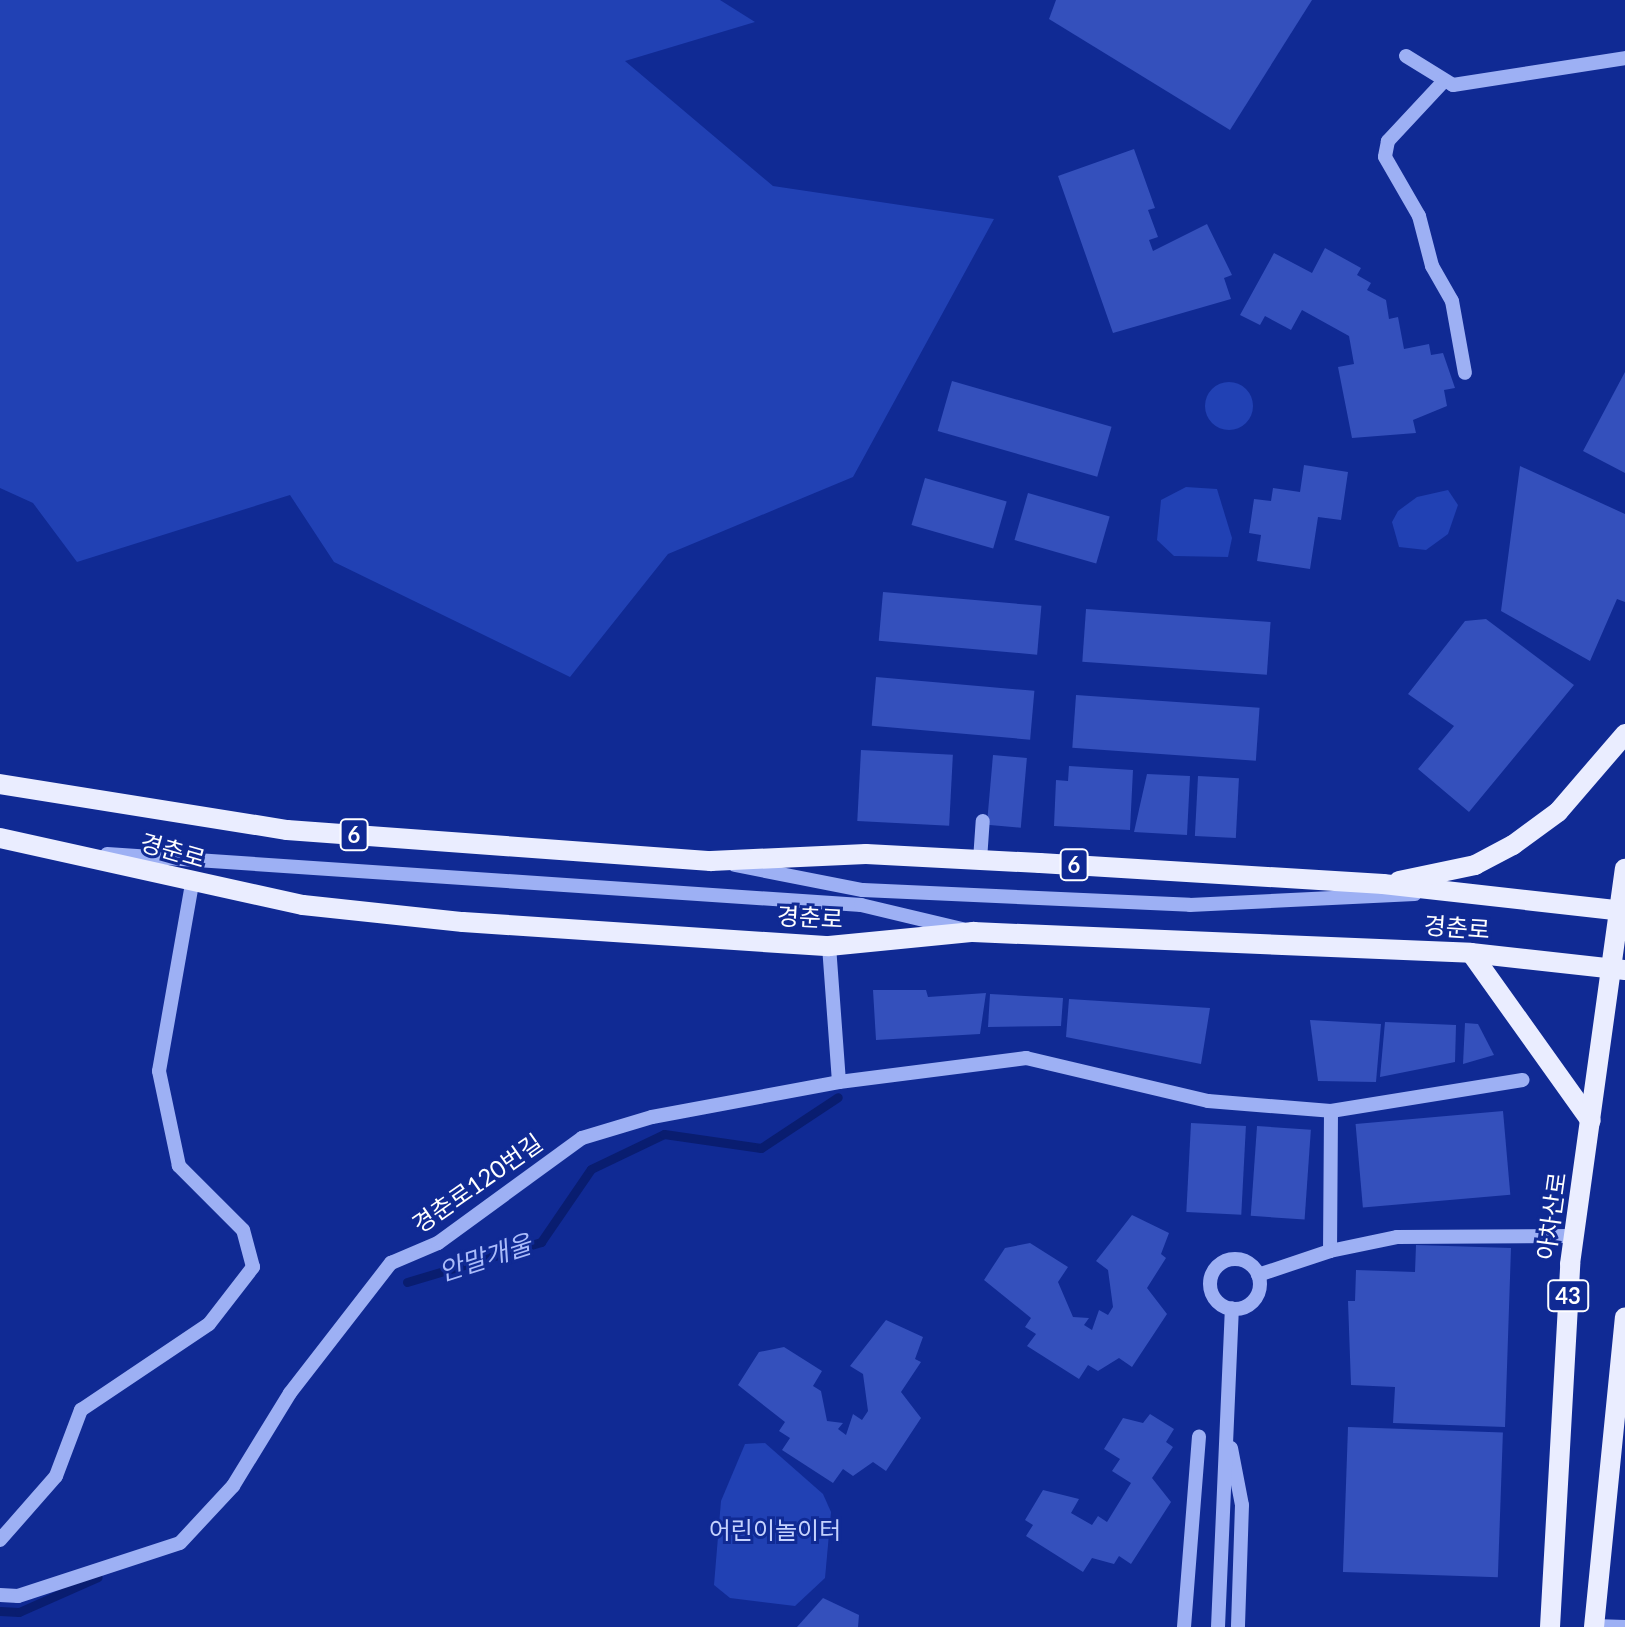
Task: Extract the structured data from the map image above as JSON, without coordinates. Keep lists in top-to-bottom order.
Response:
{
  "streets": {
    "main road": [
      "6",
      "경춘로",
      "아차산로",
      "43"
    ],
    "street": ["경춘로120번길"]
  },
  "crossings": [
    ["경춘로", "아차산로"],
    ["경춘로", "43"],
    ["아차산로", "43"]
  ],
  "water": ["안말개울"],
  "parks": ["어린이놀이터"]
}
